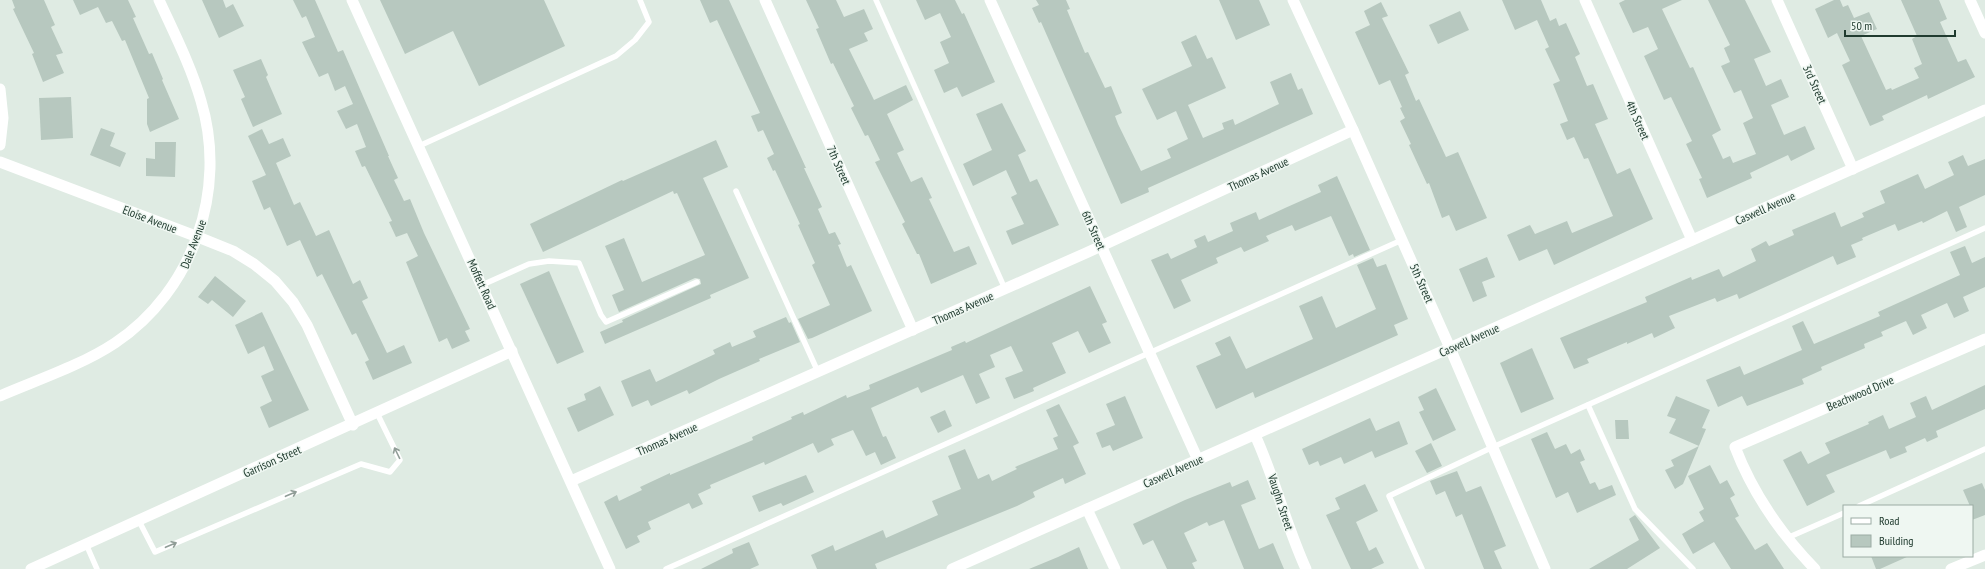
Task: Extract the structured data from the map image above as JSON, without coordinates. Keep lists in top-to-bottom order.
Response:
{
  "streets": {
    "street": [
      "3rd Street",
      "4th Street",
      "7th Street",
      "Thomas Avenue",
      "Caswell Avenue",
      "Eloise Avenue",
      "6th Street",
      "Dale Avenue",
      "5th Street",
      "Moffett Road",
      "Beachwood Drive",
      "Garrison Street",
      "Vaughn Street"
    ]
  },
  "crossings": [
    ["3rd Street", "Caswell Avenue"],
    ["4th Street", "Caswell Avenue"],
    ["7th Street", "Thomas Avenue"],
    ["Thomas Avenue", "6th Street"],
    ["Thomas Avenue", "5th Street"],
    ["Thomas Avenue", "Moffett Road"],
    ["Caswell Avenue", "6th Street"],
    ["Caswell Avenue", "5th Street"],
    ["Caswell Avenue", "Vaughn Street"],
    ["Eloise Avenue", "Dale Avenue"],
    ["Eloise Avenue", "Garrison Street"],
    ["Moffett Road", "Garrison Street"]
  ],
  "legend": ["Road", "Building"],
  "scale_bar": "50 m"
}
